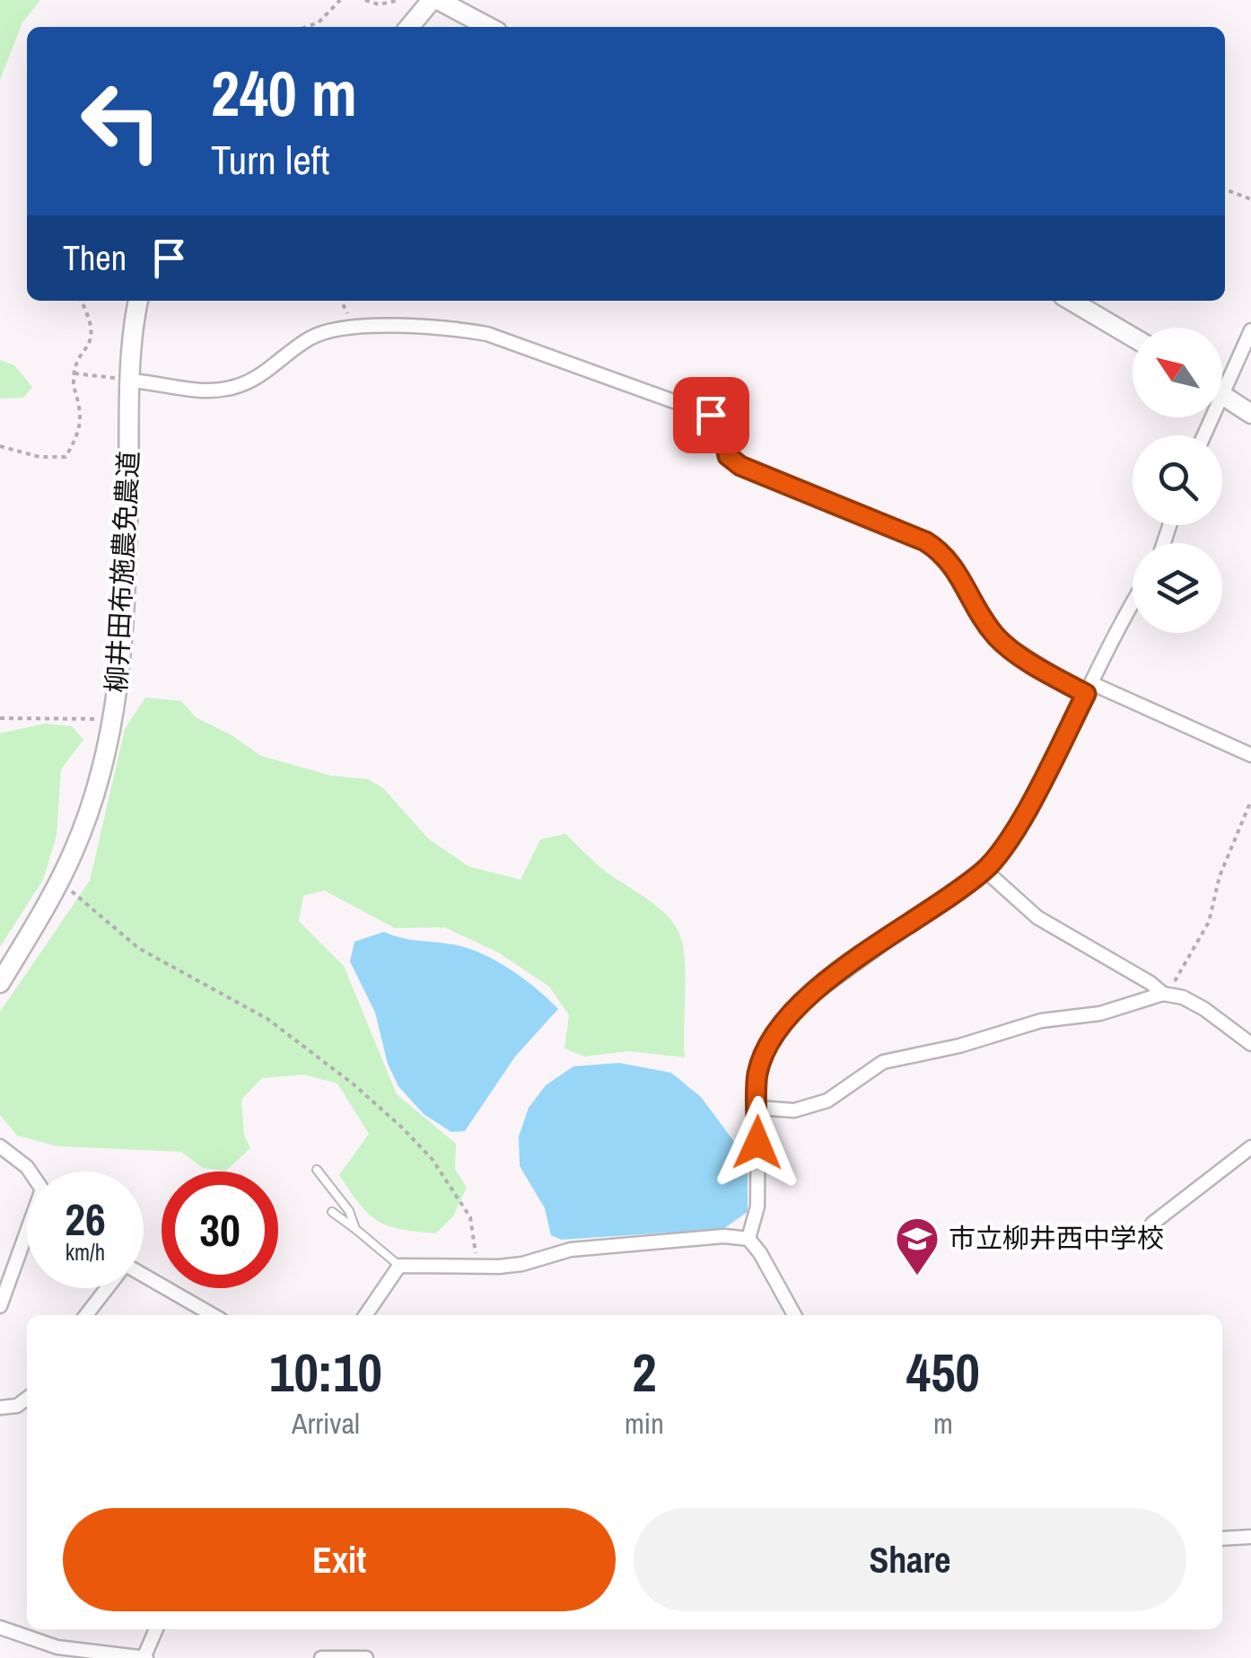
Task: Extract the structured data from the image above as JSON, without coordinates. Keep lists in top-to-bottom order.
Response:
{
  "streets": {
    "street": ["柳井田布施農免農道"]
  },
  "places": {
    "school or university": ["市立柳井西中学校"]
  },
  "north": "top left",
  "page": {
    "turn": ["240 m", "Turn left"],
    "then": "Then",
    "speed": "26 km/h",
    "limit": "30",
    "eta": [
      "10:10",
      "Arrival",
      "2",
      "min",
      "450",
      "m"
    ],
    "buttons": ["Exit", "Share"]
  }
}
